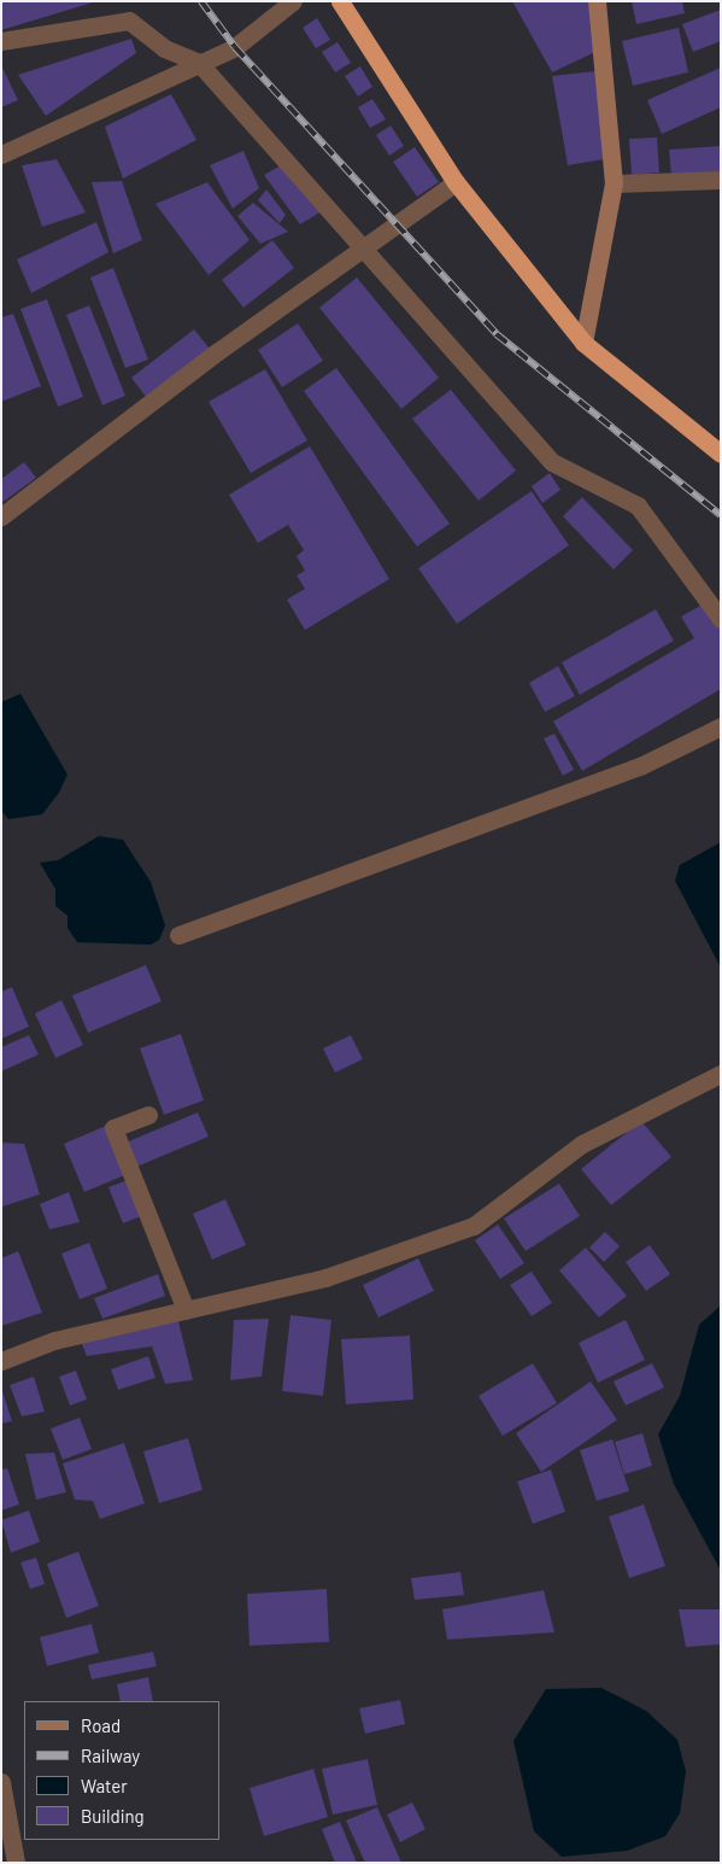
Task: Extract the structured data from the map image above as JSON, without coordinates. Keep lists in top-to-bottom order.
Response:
{
  "legend": [
    "Road",
    "Railway",
    "Water",
    "Building"
  ]
}
